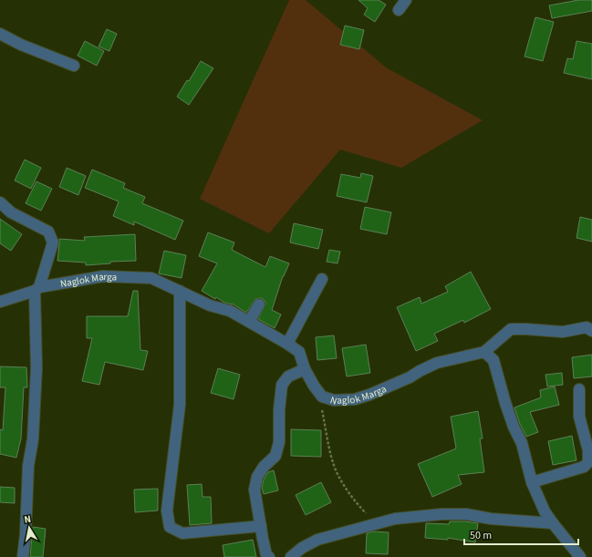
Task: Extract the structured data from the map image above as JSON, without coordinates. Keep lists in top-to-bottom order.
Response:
{
  "streets": {
    "street": ["Naglok Marga"]
  },
  "scale_bar": "50 m",
  "north": "top"
}
